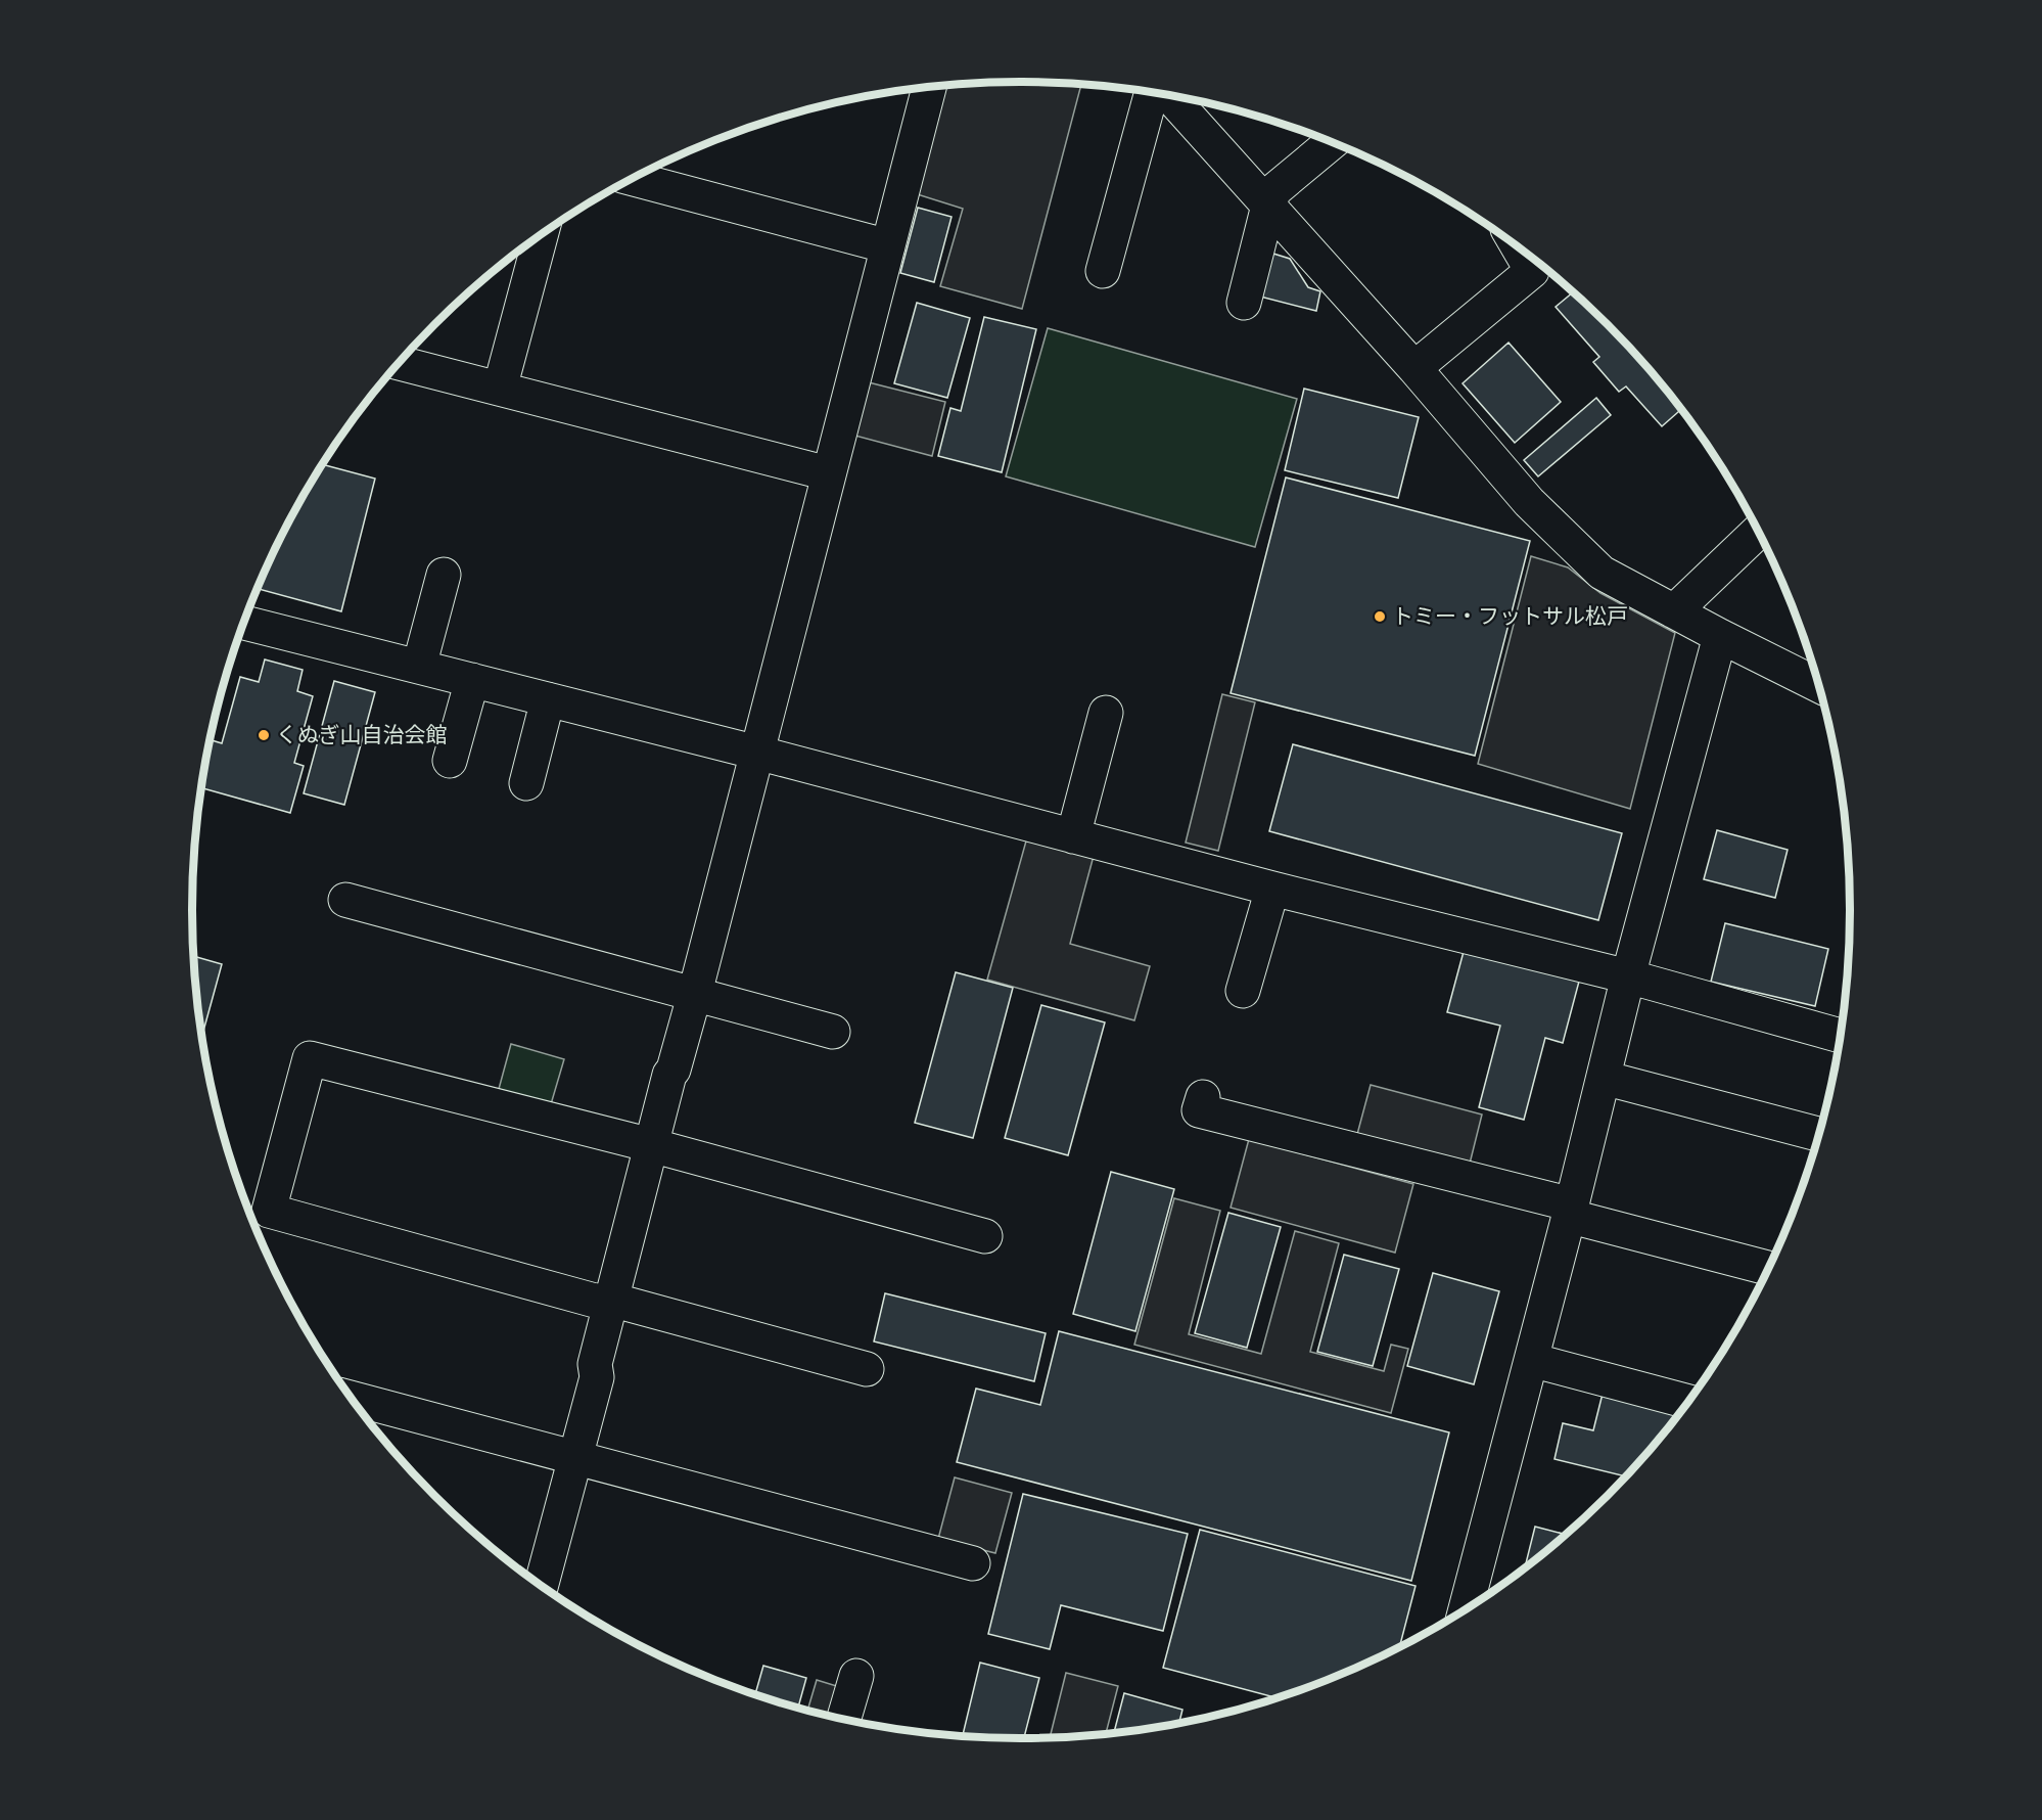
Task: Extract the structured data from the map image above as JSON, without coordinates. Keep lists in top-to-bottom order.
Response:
{
  "places": ["トミー・フットサル松戸", "くぬぎ山自治会館"]
}
